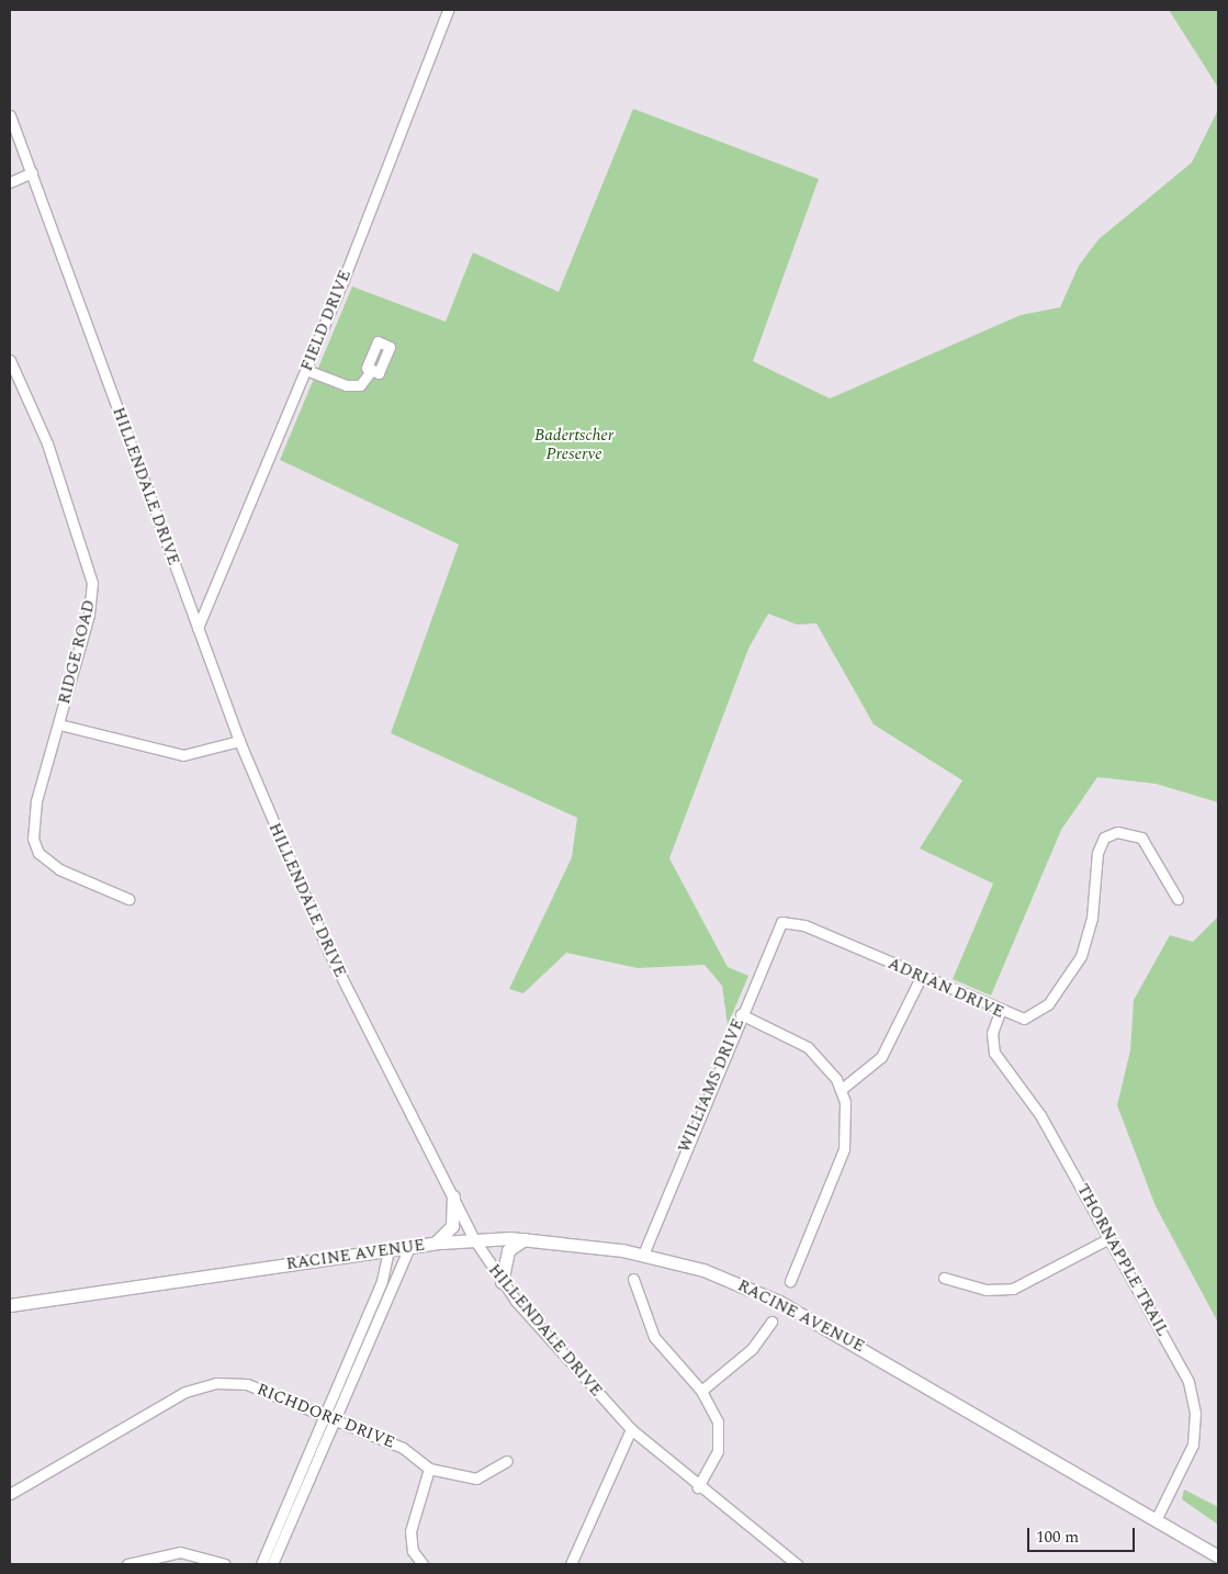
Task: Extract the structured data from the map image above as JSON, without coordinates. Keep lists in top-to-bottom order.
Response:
{
  "streets": {
    "main road": ["RACINE AVENUE"],
    "street": [
      "FIELD DRIVE",
      "HILLENDALE DRIVE",
      "RIDGE ROAD",
      "ADRIAN DRIVE",
      "WILLIAMS DRIVE",
      "THORNAPPLE TRAIL",
      "RICHDORF DRIVE"
    ]
  },
  "crossings": [
    ["FIELD DRIVE", "HILLENDALE DRIVE"],
    ["HILLENDALE DRIVE", "RACINE AVENUE"],
    ["ADRIAN DRIVE", "WILLIAMS DRIVE"],
    ["ADRIAN DRIVE", "THORNAPPLE TRAIL"],
    ["WILLIAMS DRIVE", "RACINE AVENUE"],
    ["RACINE AVENUE", "THORNAPPLE TRAIL"]
  ],
  "parks": ["Badertscher Preserve"],
  "scale_bar": "100 m"
}
